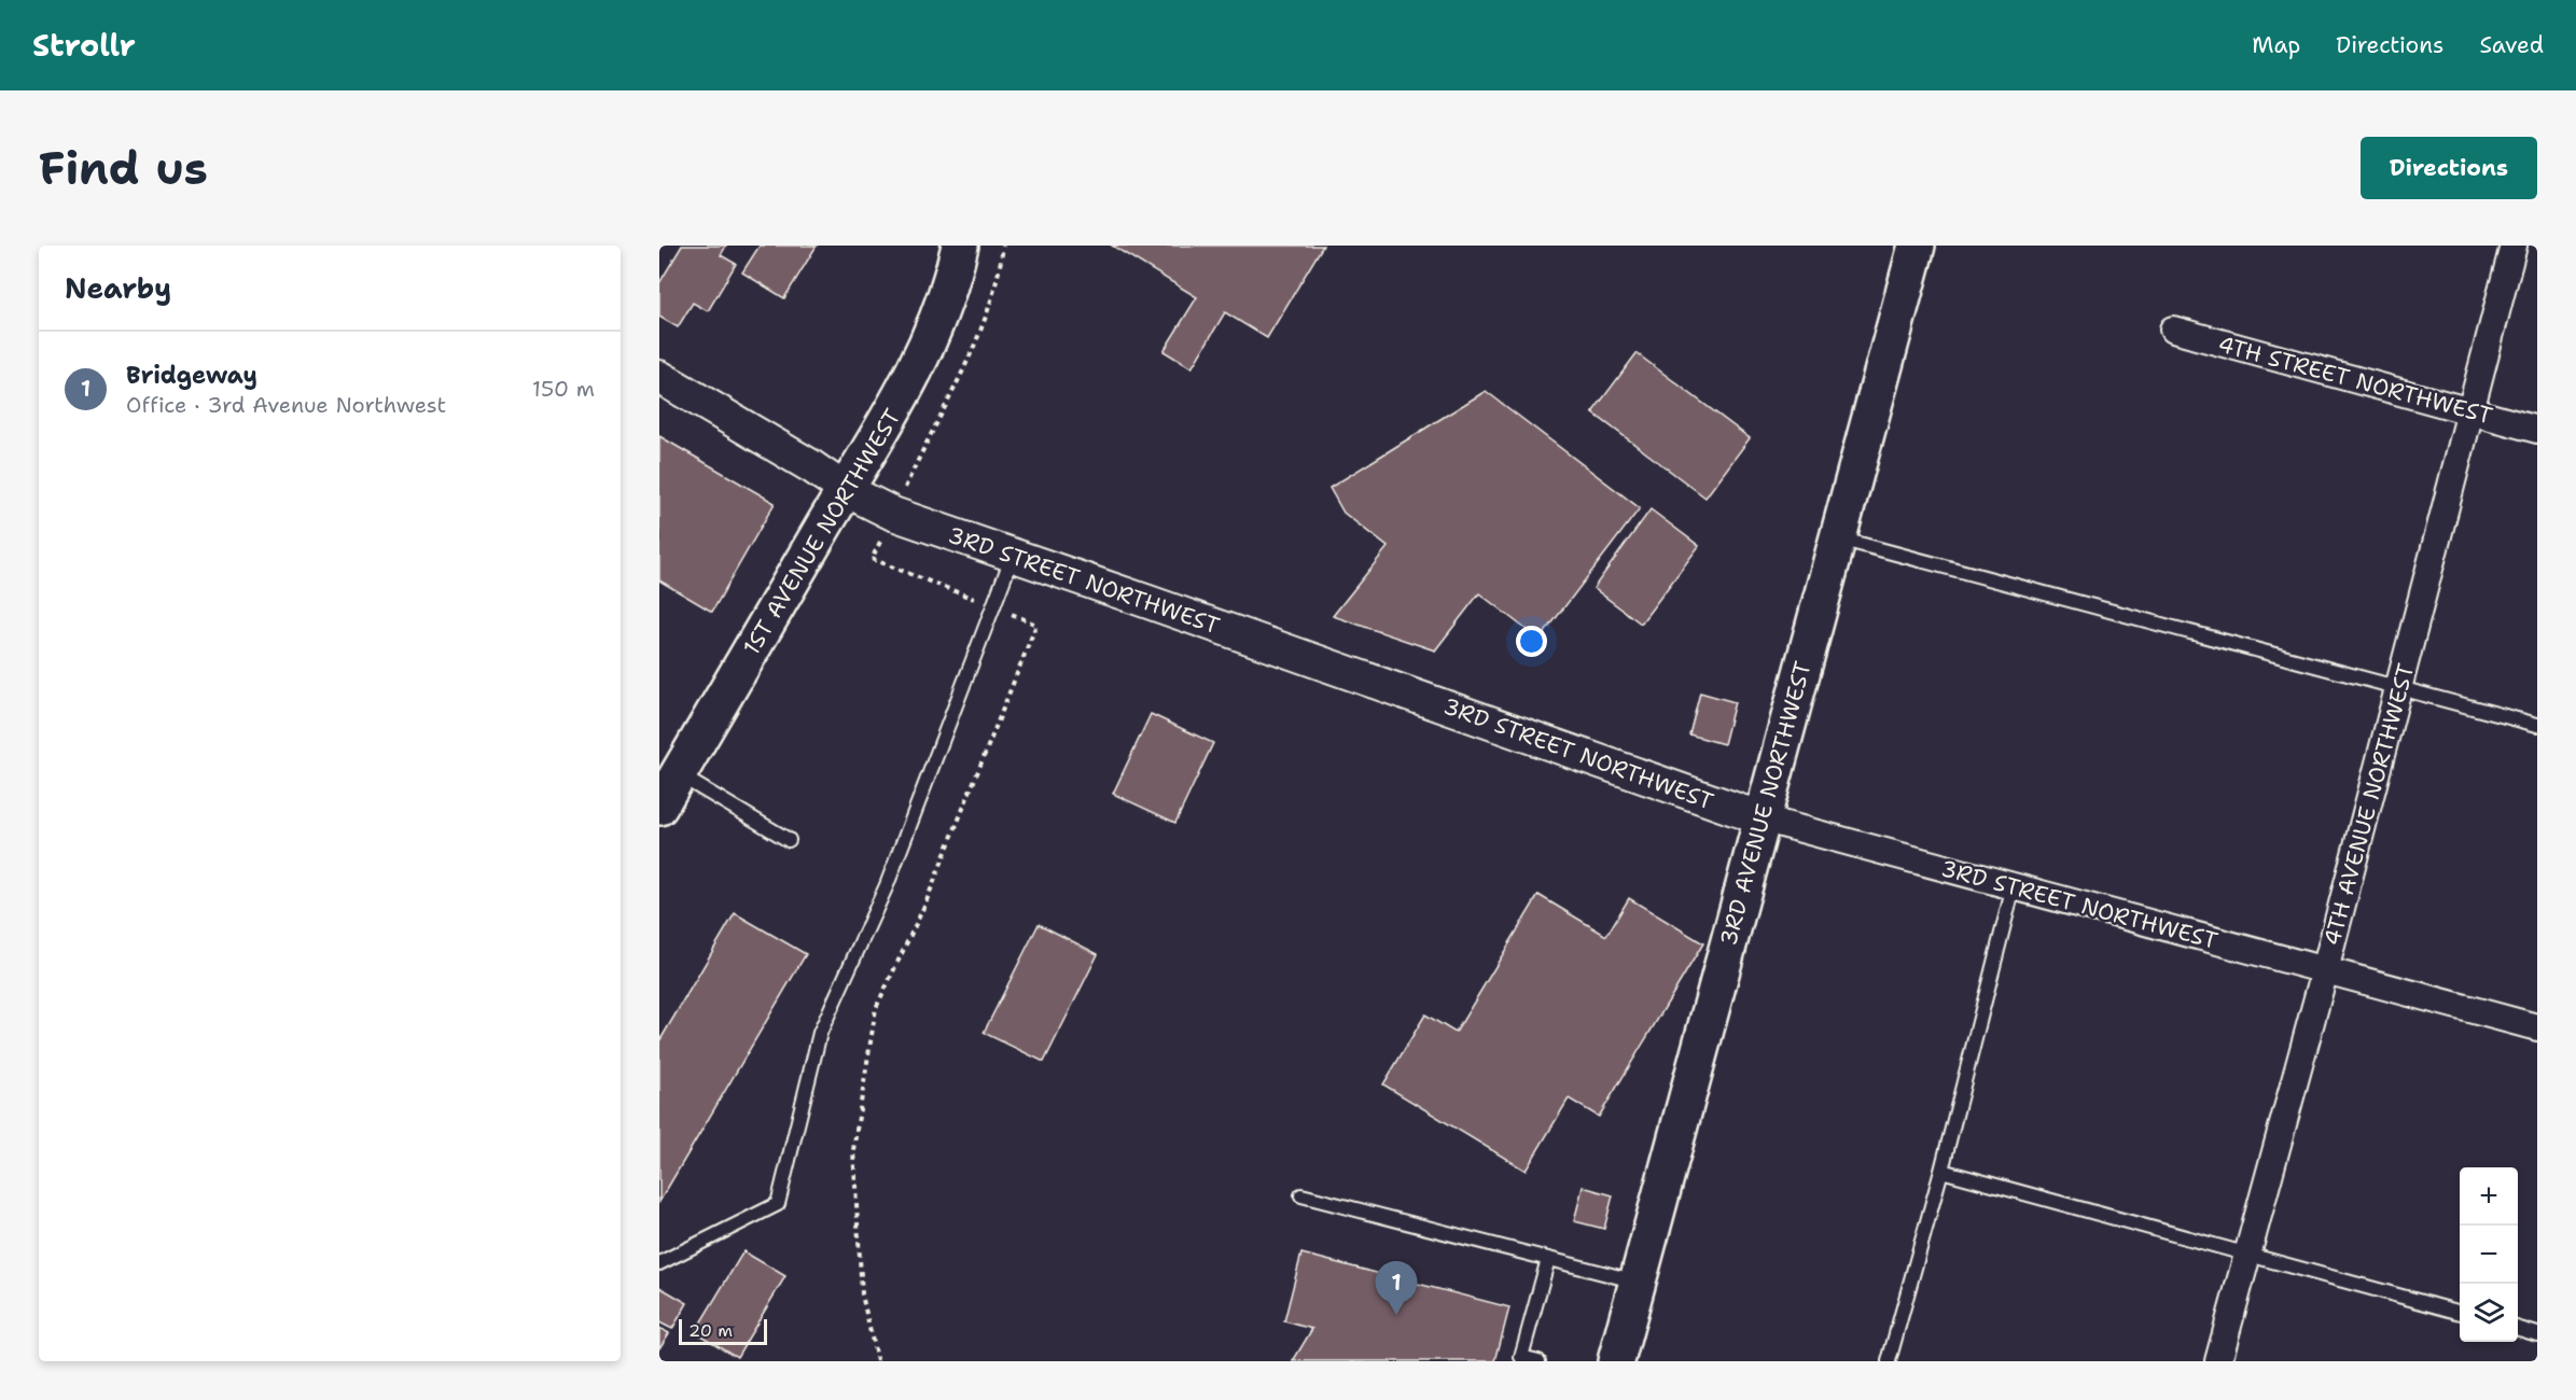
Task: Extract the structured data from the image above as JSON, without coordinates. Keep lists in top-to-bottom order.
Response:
{
  "streets": {
    "main road": ["1ST AVENUE NORTHWEST", "3RD AVENUE NORTHWEST"],
    "street": ["4TH STREET NORTHWEST", "3RD STREET NORTHWEST", "4TH AVENUE NORTHWEST"]
  },
  "crossings": [
    ["4TH STREET NORTHWEST", "4TH AVENUE NORTHWEST"],
    ["1ST AVENUE NORTHWEST", "3RD STREET NORTHWEST"],
    ["3RD STREET NORTHWEST", "3RD AVENUE NORTHWEST"],
    ["3RD STREET NORTHWEST", "4TH AVENUE NORTHWEST"]
  ],
  "scale_bar": "20 m",
  "page": {
    "header": "Strollr",
    "nav": ["Map", "Directions", "Saved"],
    "buttons": "Directions",
    "title": "Find us",
    "heading": "Nearby",
    "list": [
      {
        "mark": "1",
        "name": "Bridgeway",
        "note": "Office · 3rd Avenue Northwest",
        "value": "150 m"
      }
    ],
    "map_buttons": ["+", "−"],
    "pins": "1",
    "scale": "20 m"
  }
}
